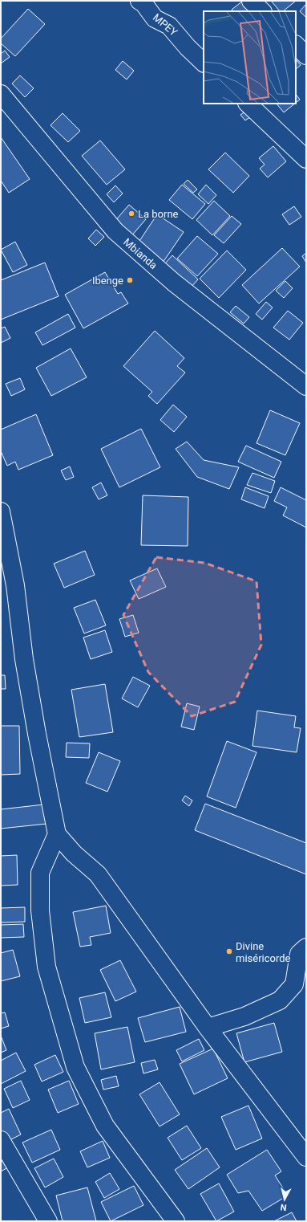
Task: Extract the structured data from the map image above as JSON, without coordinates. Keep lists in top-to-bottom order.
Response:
{
  "streets": {
    "street": ["MPEY", "Mbianda"]
  },
  "places": ["La borne", "Ibenge", "Divine miséricorde"],
  "north": "bottom"
}
